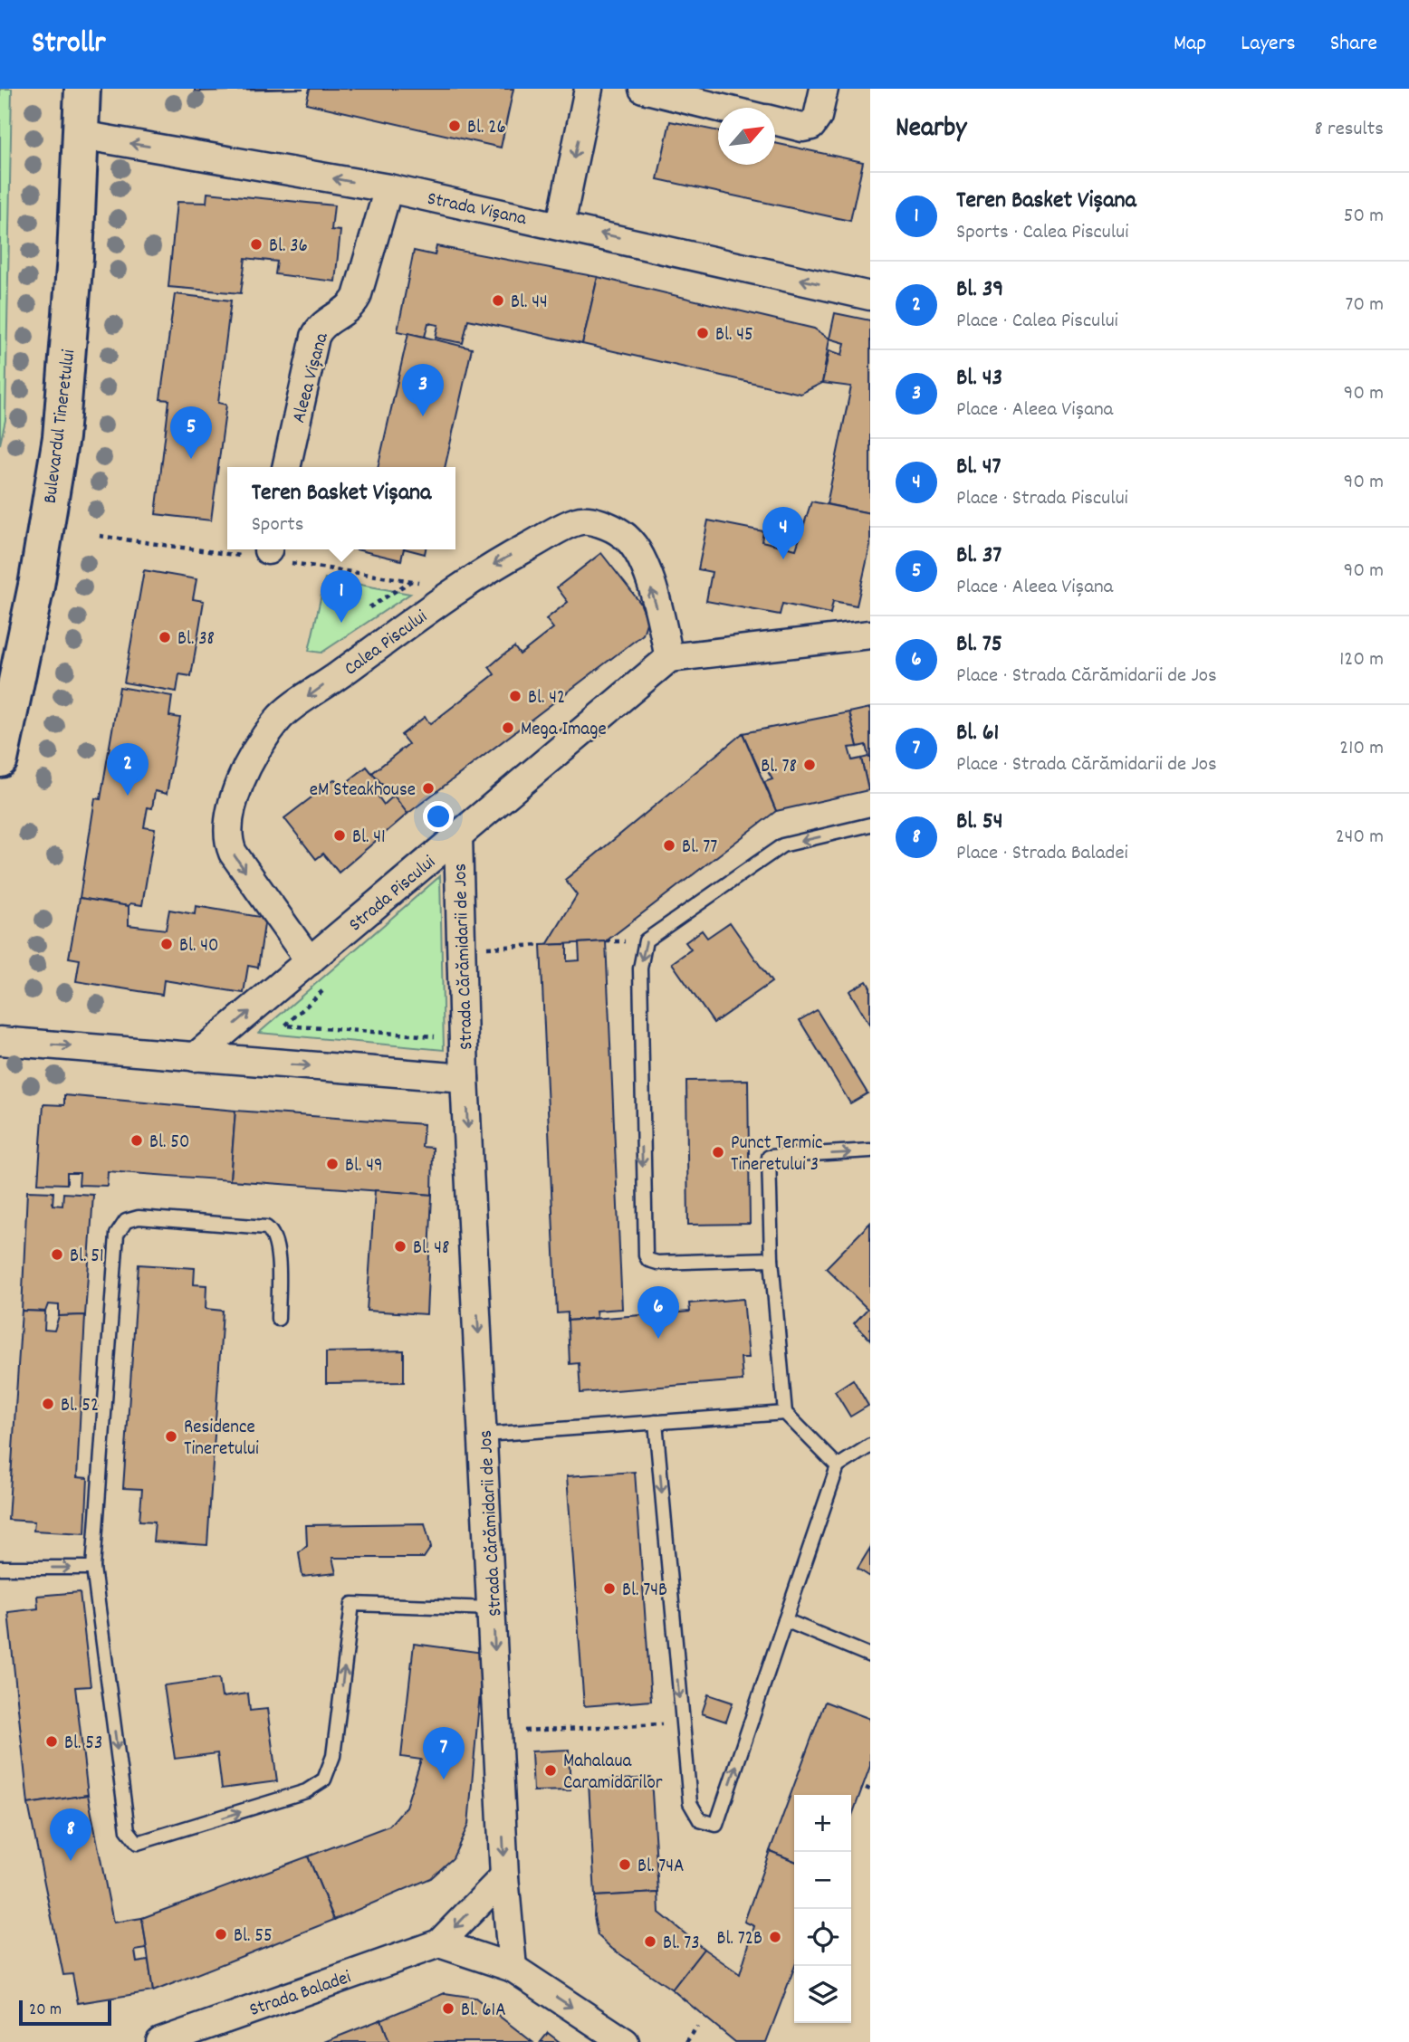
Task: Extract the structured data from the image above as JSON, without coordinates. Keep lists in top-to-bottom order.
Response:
{
  "streets": {
    "main road": ["Bulevardul Tineretului"],
    "street": [
      "Strada Vișana",
      "Aleea Vișana",
      "Calea Piscului",
      "Strada Piscului",
      "Strada Cărămidarii de Jos",
      "Strada Baladei"
    ]
  },
  "crossings": [
    ["Strada Vișana", "Aleea Vișana"],
    ["Strada Vișana", "Bulevardul Tineretului"],
    ["Calea Piscului", "Strada Piscului"],
    ["Strada Piscului", "Strada Cărămidarii de Jos"],
    ["Strada Cărămidarii de Jos", "Strada Baladei"]
  ],
  "one_way": ["Strada Vișana"],
  "places": [
    "Bl. 26",
    "Bl. 36",
    "Bl. 44",
    "Bl. 45",
    "Bl. 38",
    "Bl. 42",
    "Mega Image",
    "Bl. 78",
    "eM Steakhouse",
    "Bl. 41",
    "Bl. 77",
    "Bl. 40",
    "Bl. 50",
    "Punct Termic Tineretului 3",
    "Bl. 49",
    "Bl. 48",
    "Bl. 51",
    "Bl. 52",
    "Residence Tineretului",
    "Bl. 74B",
    "Bl. 53",
    "Mahalaua Caramidarilor",
    "Bl. 74A",
    "Bl. 55",
    "Bl. 72B",
    "Bl. 73",
    "Bl. 61A"
  ],
  "scale_bar": "20 m",
  "north": "top right",
  "page": {
    "header": "Strollr",
    "nav": ["Map", "Layers", "Share"],
    "heading": ["Nearby", "8 results"],
    "list": [
      {
        "mark": "1",
        "name": "Teren Basket Vișana",
        "note": "Sports · Calea Piscului",
        "value": "50 m"
      },
      {
        "mark": "2",
        "name": "Bl. 39",
        "note": "Place · Calea Piscului",
        "value": "70 m"
      },
      {
        "mark": "3",
        "name": "Bl. 43",
        "note": "Place · Aleea Vișana",
        "value": "90 m"
      },
      {
        "mark": "4",
        "name": "Bl. 47",
        "note": "Place · Strada Piscului",
        "value": "90 m"
      },
      {
        "mark": "5",
        "name": "Bl. 37",
        "note": "Place · Aleea Vișana",
        "value": "90 m"
      },
      {
        "mark": "6",
        "name": "Bl. 75",
        "note": "Place · Strada Cărămidarii de Jos",
        "value": "120 m"
      },
      {
        "mark": "7",
        "name": "Bl. 61",
        "note": "Place · Strada Cărămidarii de Jos",
        "value": "210 m"
      },
      {
        "mark": "8",
        "name": "Bl. 54",
        "note": "Place · Strada Baladei",
        "value": "240 m"
      }
    ],
    "pins": [
      "3",
      "5",
      "4",
      "1",
      "2",
      "6",
      "7",
      "8"
    ],
    "popup": ["Teren Basket Vișana", "Sports"],
    "map_buttons": ["+", "−"],
    "scale": "20 m"
  }
}
